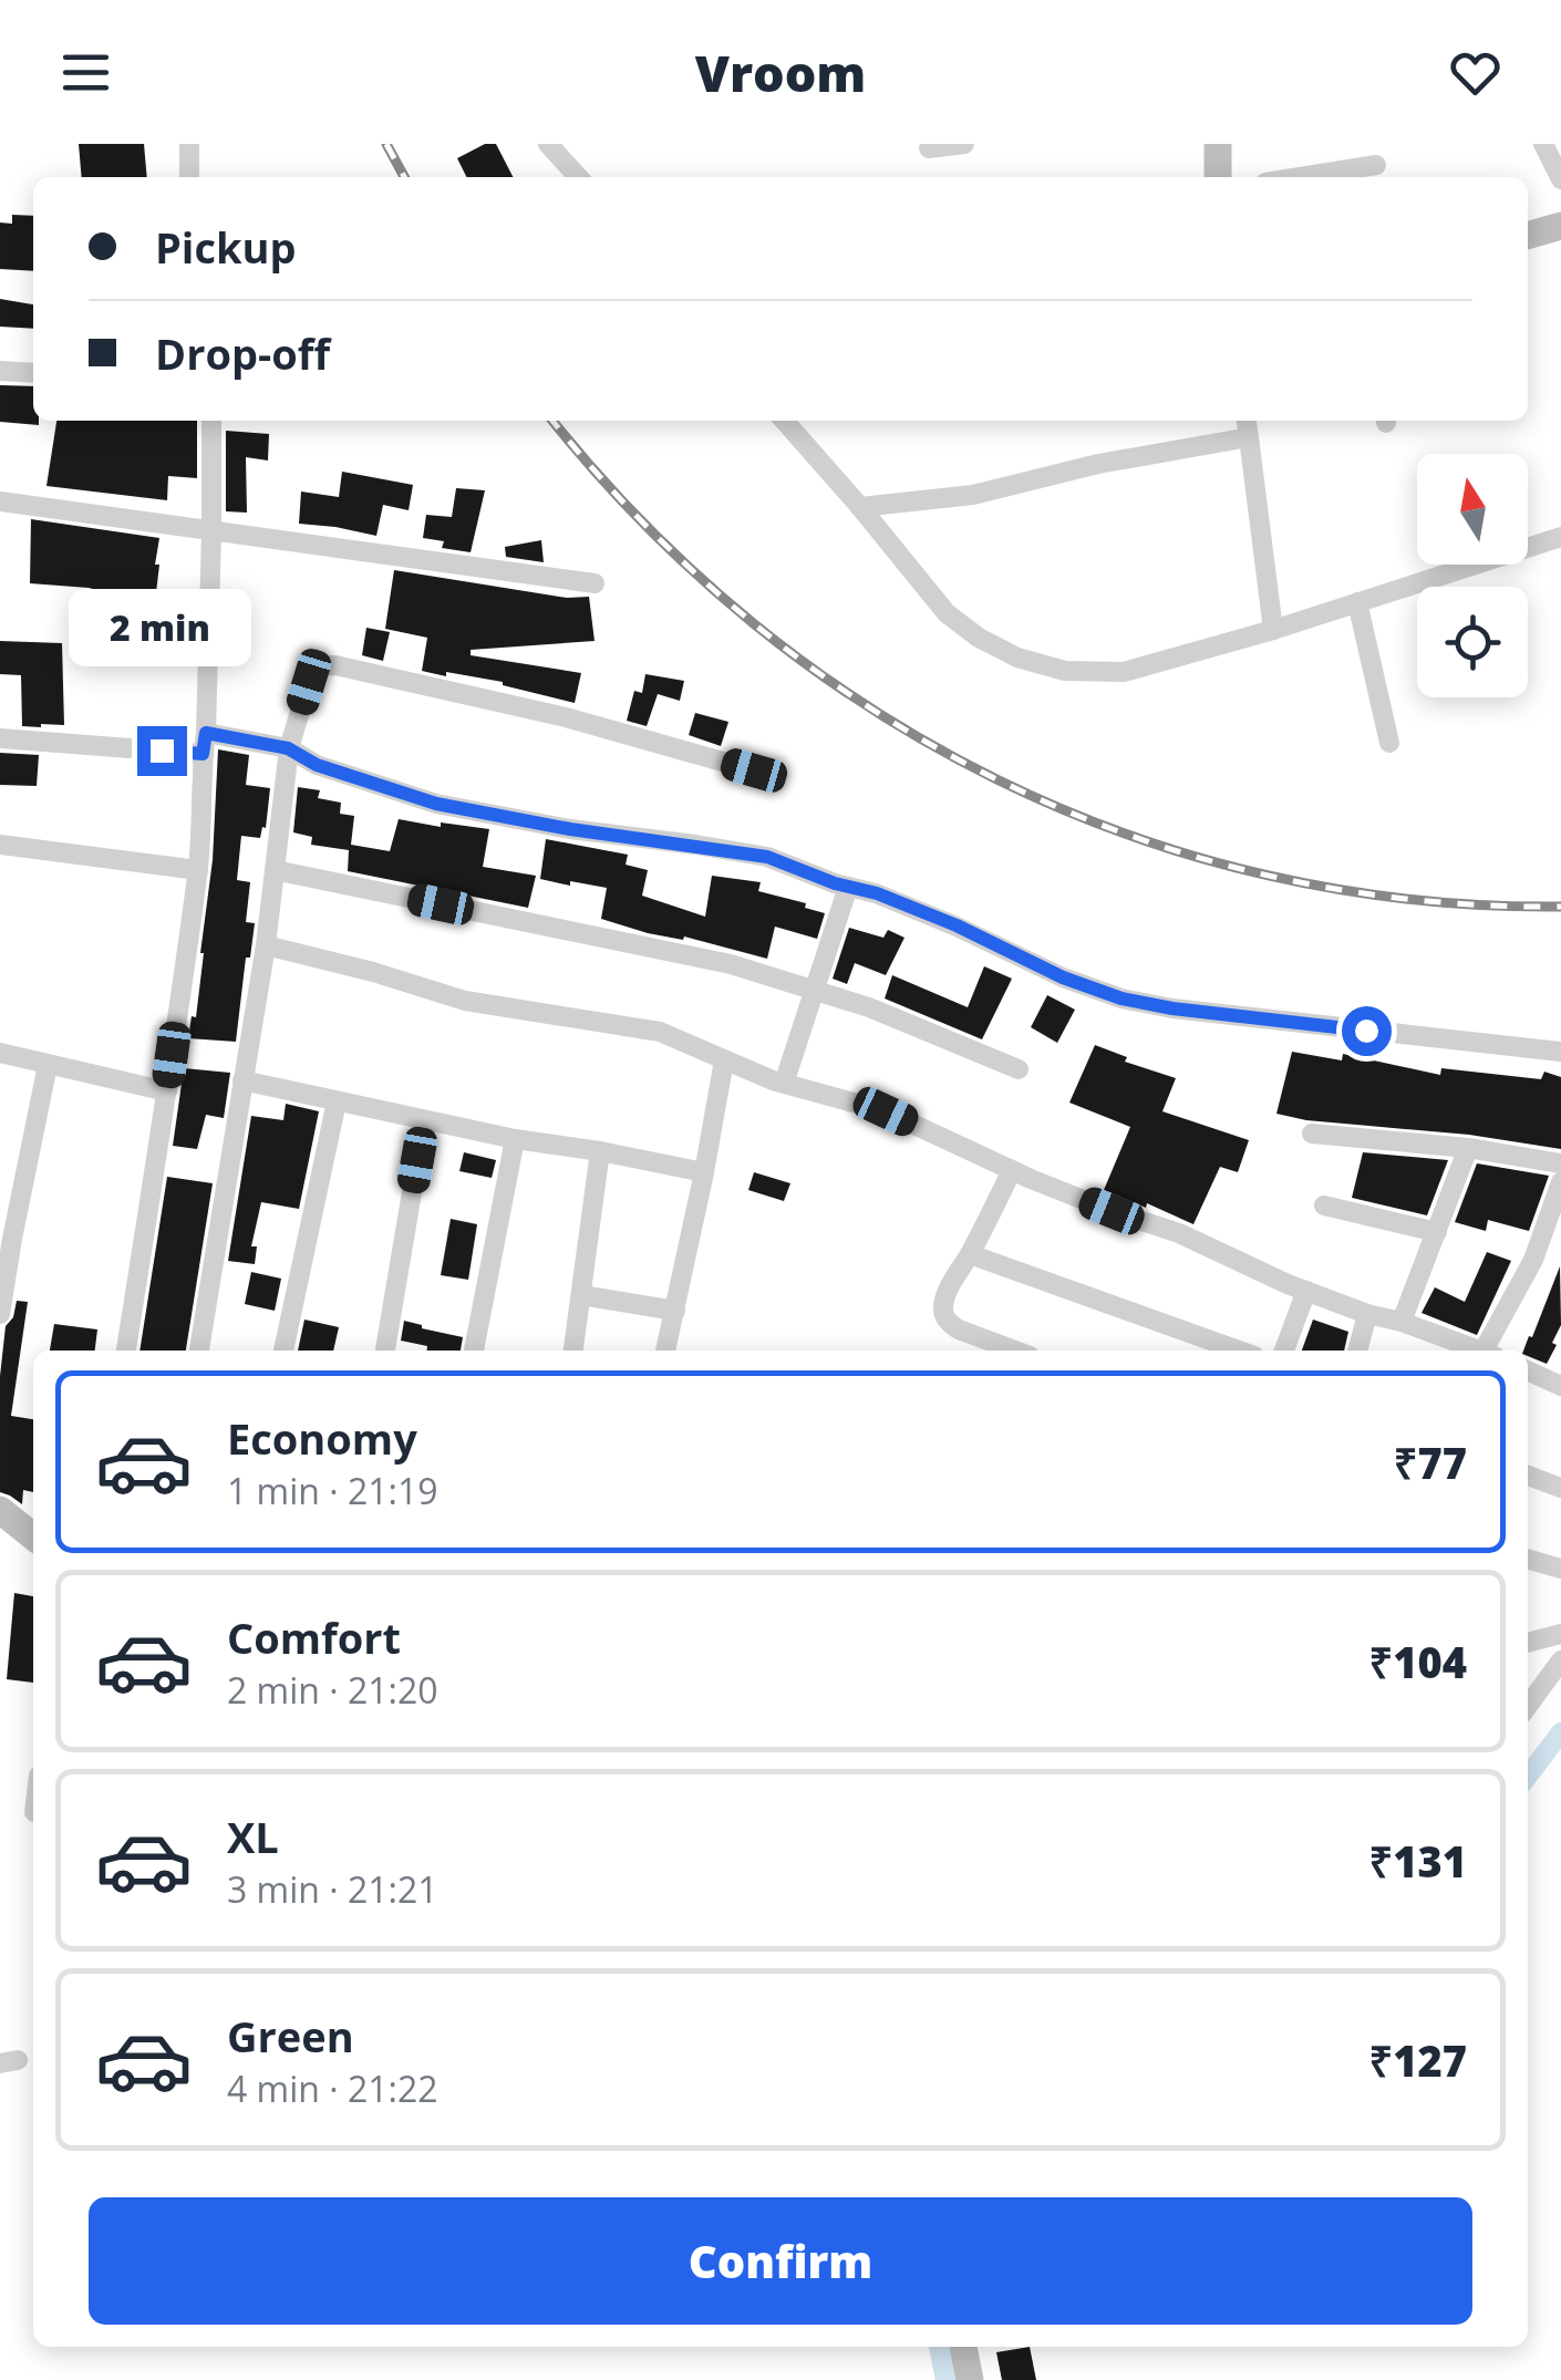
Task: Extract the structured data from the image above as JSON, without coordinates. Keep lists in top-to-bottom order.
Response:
{
  "north": "top",
  "page": {
    "header": "Vroom",
    "banner": ["Pickup", "Drop-off"],
    "bubble": "2 min",
    "list": [
      {
        "name": "Economy",
        "note": "1 min · 21:19",
        "value": "₹77"
      },
      {
        "name": "Comfort",
        "note": "2 min · 21:20",
        "value": "₹104"
      },
      {
        "name": "XL",
        "note": "3 min · 21:21",
        "value": "₹131"
      },
      {
        "name": "Green",
        "note": "4 min · 21:22",
        "value": "₹127"
      }
    ],
    "buttons": "Confirm"
  }
}
